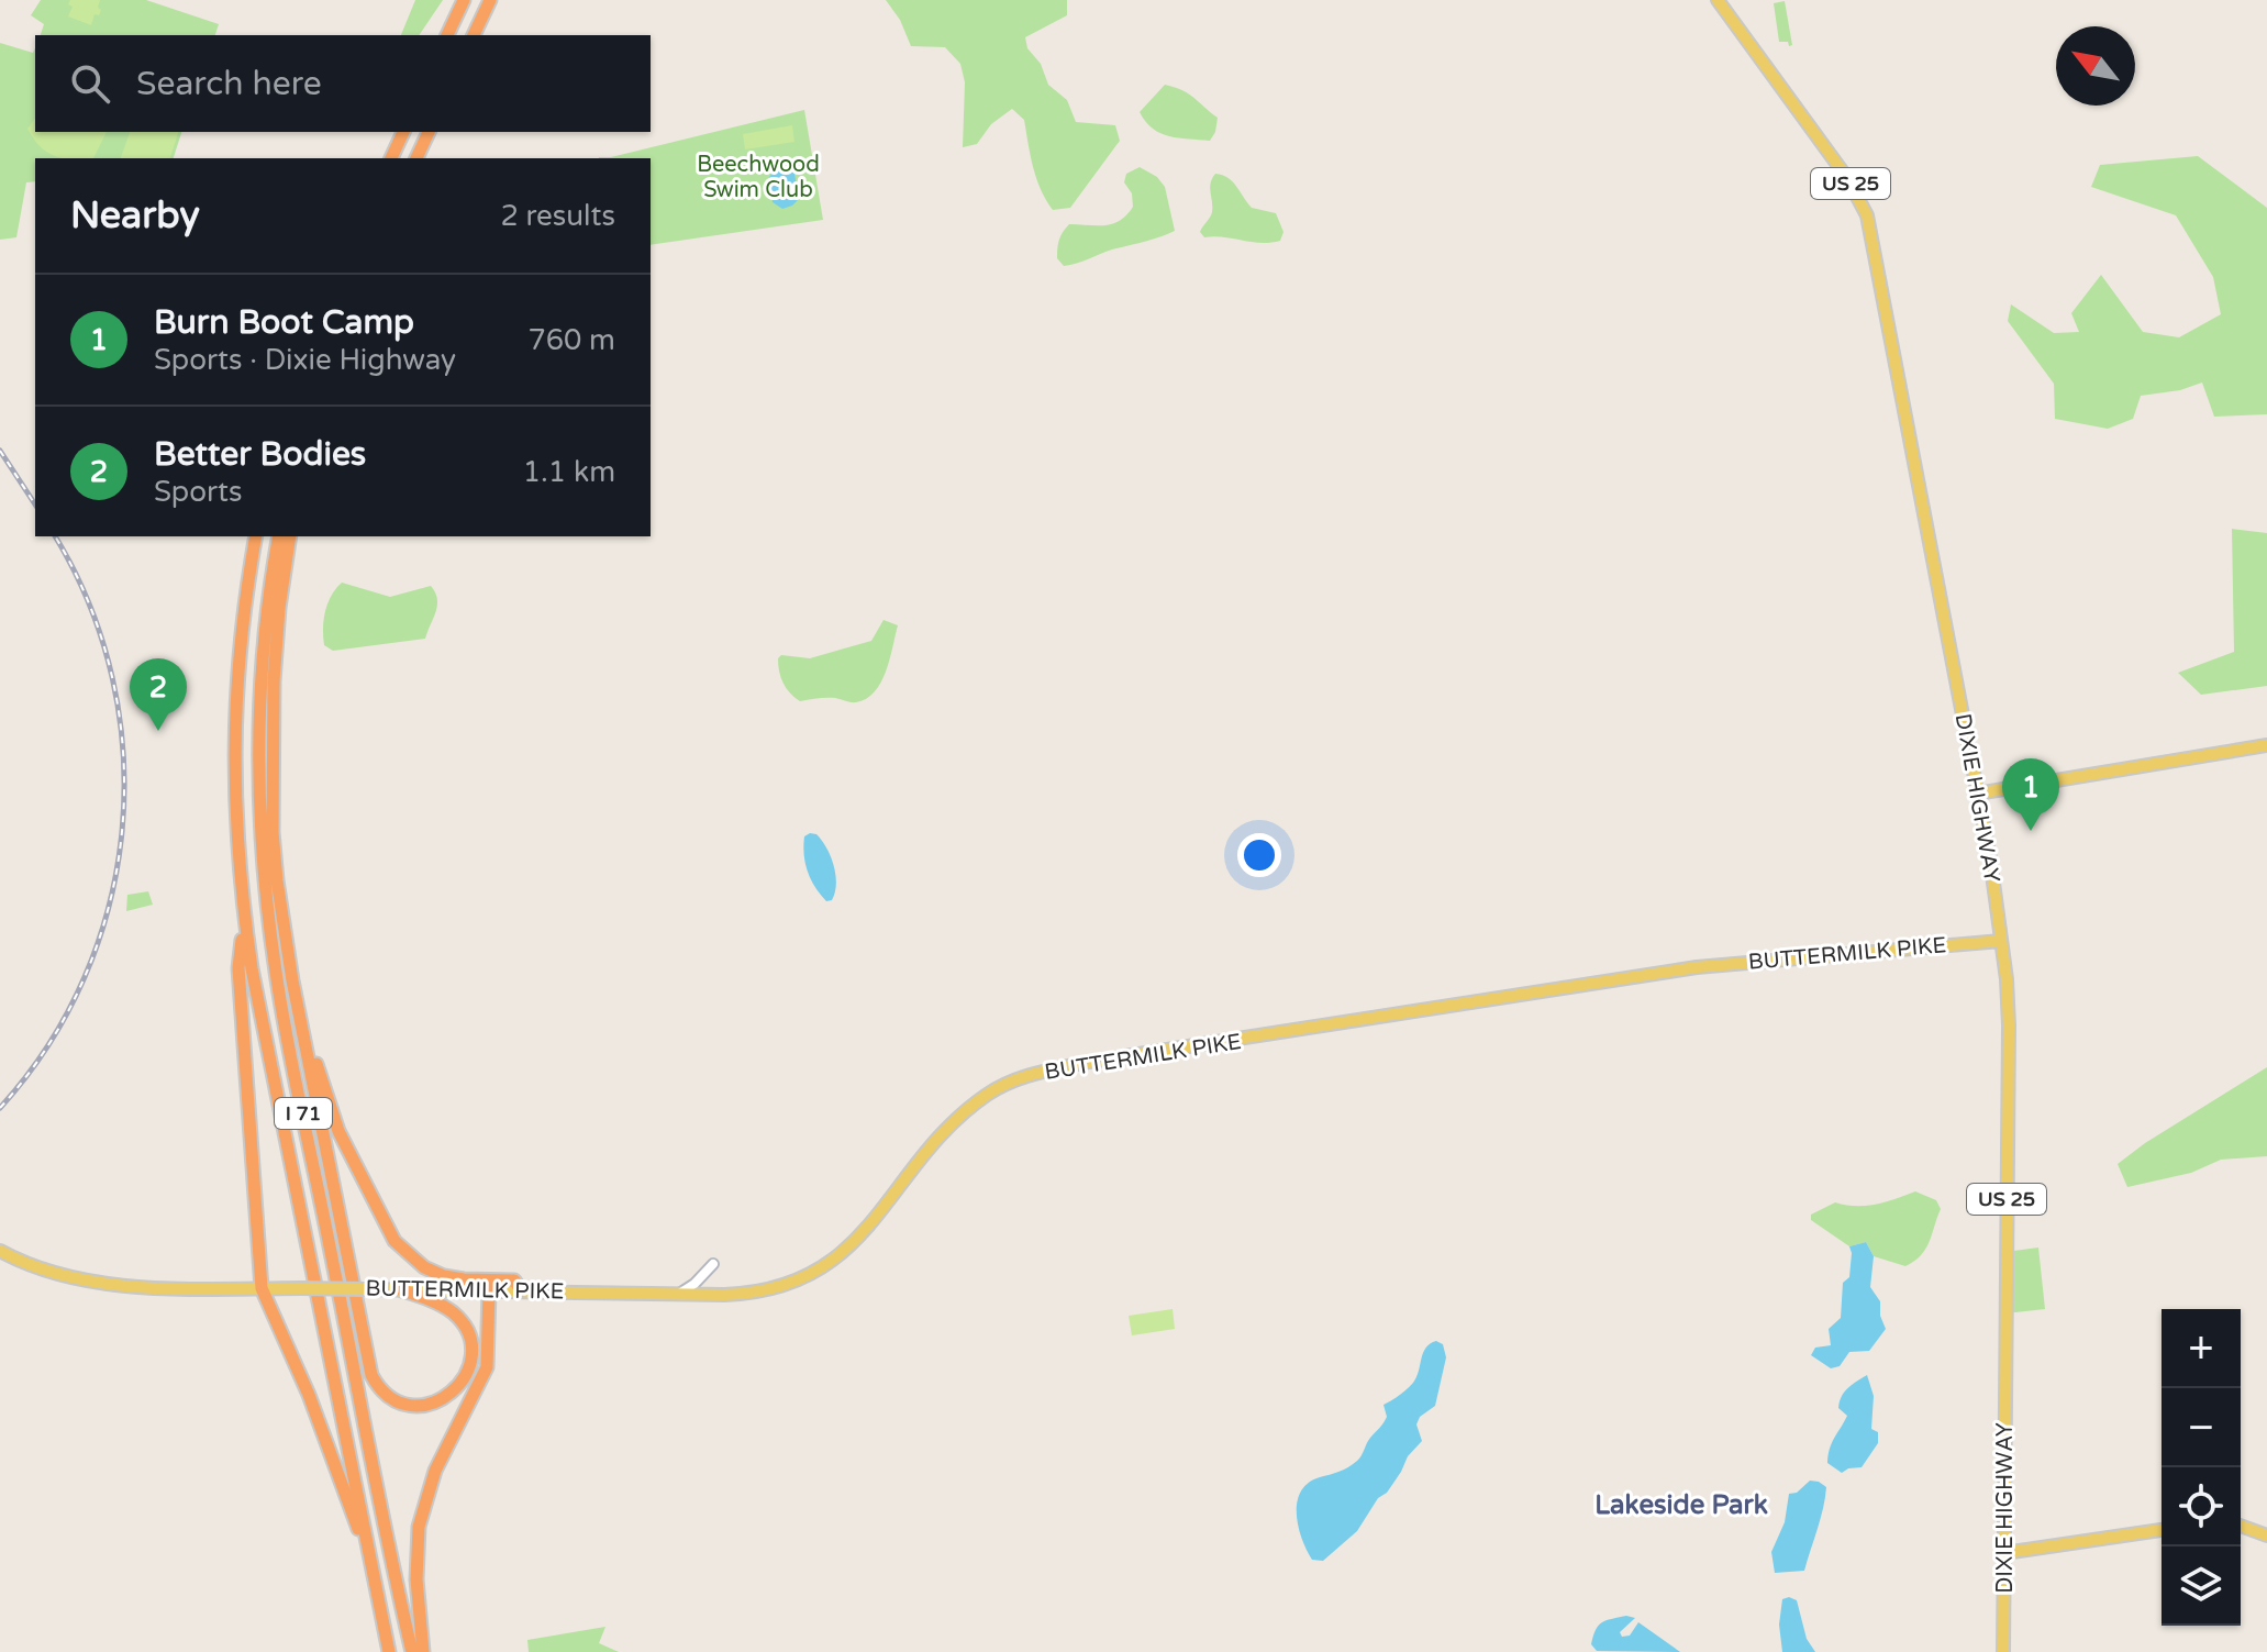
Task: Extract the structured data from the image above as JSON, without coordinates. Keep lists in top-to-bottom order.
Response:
{
  "streets": {
    "highway": ["I 71"],
    "main road": ["US 25", "DIXIE HIGHWAY", "BUTTERMILK PIKE"]
  },
  "crossings": [
    ["DIXIE HIGHWAY", "BUTTERMILK PIKE"]
  ],
  "districts": ["Lakeside Park"],
  "parks": ["Beechwood Swim Club"],
  "north": "top left",
  "page": {
    "search": "Search here",
    "heading": ["Nearby", "2 results"],
    "list": [
      {
        "mark": "1",
        "name": "Burn Boot Camp",
        "note": "Sports · Dixie Highway",
        "value": "760 m"
      },
      {
        "mark": "2",
        "name": "Better Bodies",
        "note": "Sports",
        "value": "1.1 km"
      }
    ],
    "pins": ["2", "1"],
    "map_buttons": ["+", "−"]
  }
}
